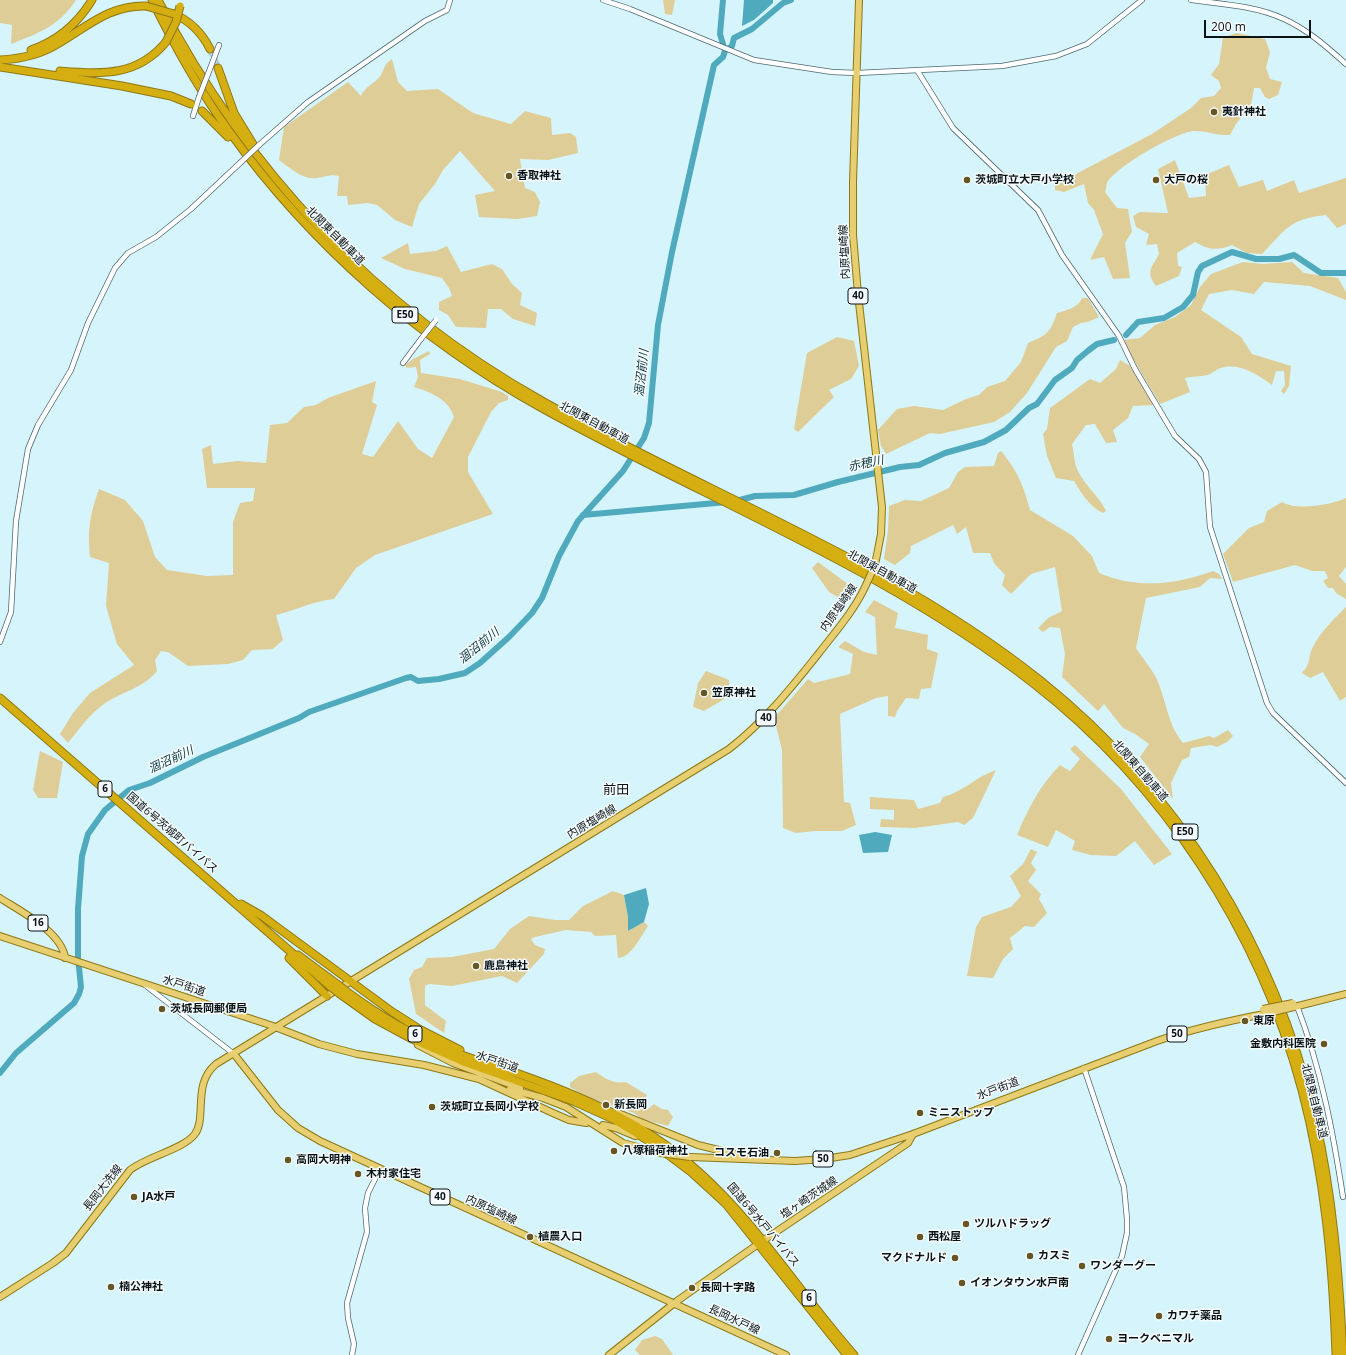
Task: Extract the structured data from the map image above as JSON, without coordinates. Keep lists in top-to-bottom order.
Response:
{
  "streets": {
    "highway": [
      "北関東自動車道",
      "E50",
      "6",
      "国道6号茨城町バイパス",
      "水戸街道",
      "国道6号水戸バイパス"
    ],
    "main road": [
      "内原塩崎線",
      "40",
      "16",
      "50",
      "長岡大洗線",
      "塩ヶ崎茨城線",
      "長岡水戸線"
    ]
  },
  "crossings": [
    ["内原塩崎線", "40"],
    ["内原塩崎線", "長岡大洗線"],
    ["内原塩崎線", "塩ヶ崎茨城線"],
    ["内原塩崎線", "長岡水戸線"],
    ["40", "水戸街道"],
    ["40", "長岡大洗線"],
    ["国道6号茨城町バイパス", "水戸街道"],
    ["16", "水戸街道"],
    ["水戸街道", "塩ヶ崎茨城線"],
    ["水戸街道", "国道6号水戸バイパス"],
    ["塩ヶ崎茨城線", "国道6号水戸バイパス"],
    ["塩ヶ崎茨城線", "長岡水戸線"]
  ],
  "districts": ["前田"],
  "water": ["涸沼前川", "赤穂川"],
  "places": [
    "夷針神社",
    "香取神社",
    "茨城町立大戸小学校",
    "大戸の桜",
    "笠原神社",
    "鹿島神社",
    "茨城長岡郵便局",
    "東原",
    "金敷内科医院",
    "新長岡",
    "茨城町立長岡小学校",
    "ミニストップ",
    "八塚稲荷神社",
    "コスモ石油",
    "高岡大明神",
    "木村家住宅",
    "JA水戸",
    "ツルハドラッグ",
    "植農入口",
    "西松屋",
    "カスミ",
    "マクドナルド",
    "ワンダーグー",
    "イオンタウン水戸南",
    "楠公神社",
    "長岡十字路",
    "カワチ薬品",
    "ヨークベニマル"
  ],
  "scale_bar": "200 m"
}
